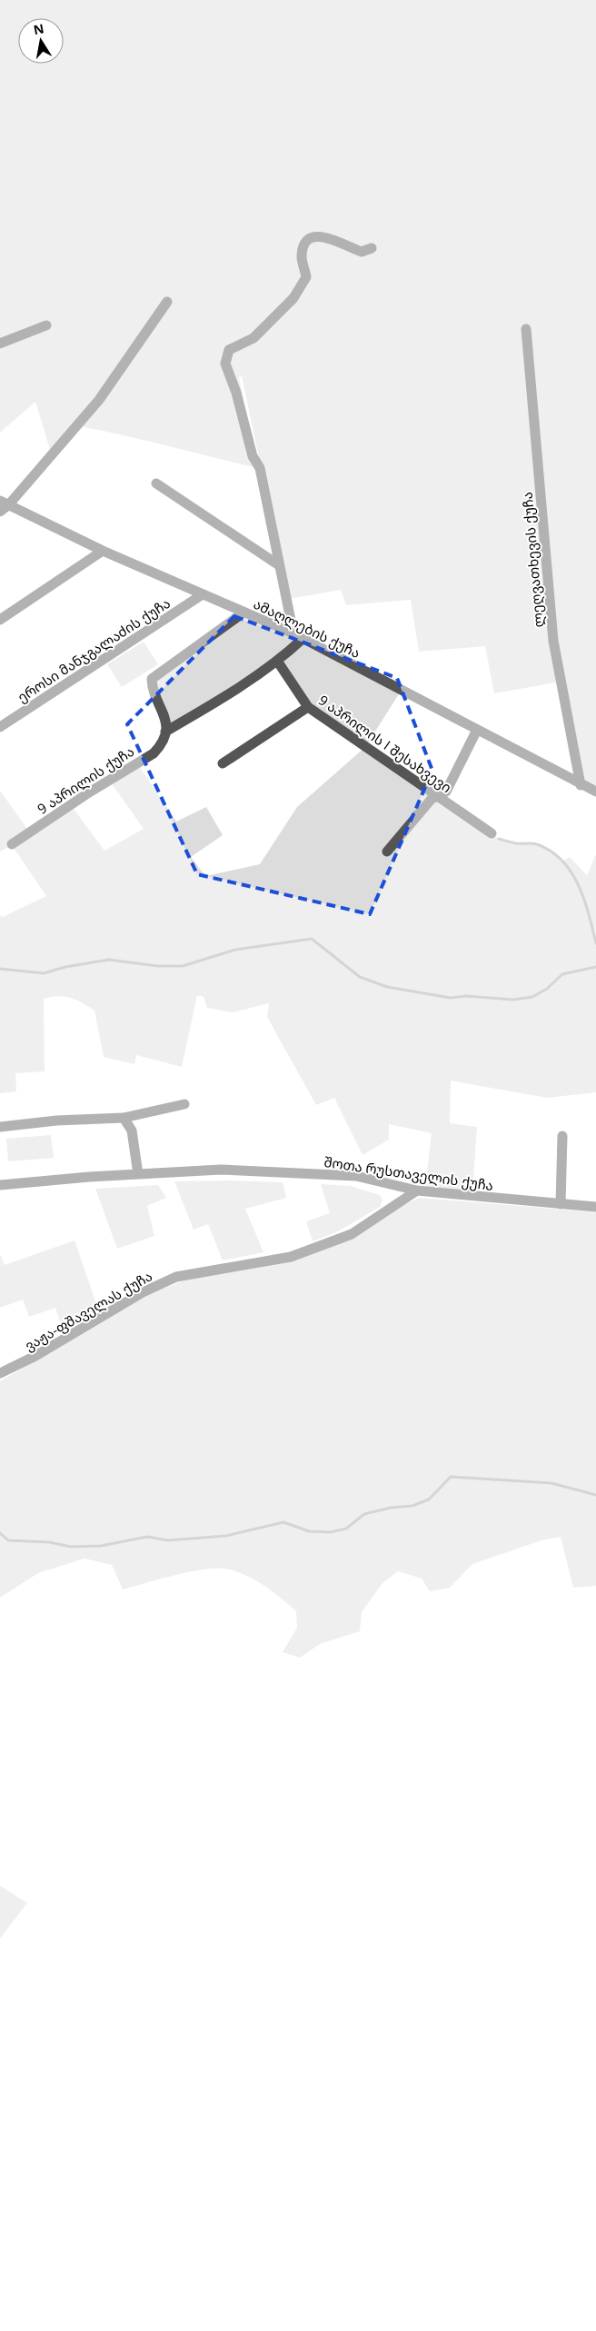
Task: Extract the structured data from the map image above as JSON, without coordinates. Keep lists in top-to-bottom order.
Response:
{
  "streets": {
    "street": [
      "ლეღვათხევის ქუჩა",
      "ამაღლების ქუჩა",
      "ეროსი მანჯგალაძის ქუჩა",
      "9 აპრილის I შესახვევი",
      "9 აპრილის ქუჩა",
      "შოთა რუსთაველის ქუჩა",
      "ვაჟა-ფშაველას ქუჩა"
    ]
  },
  "crossings": [
    ["ლეღვათხევის ქუჩა", "ამაღლების ქუჩა"],
    ["ამაღლების ქუჩა", "ეროსი მანჯგალაძის ქუჩა"],
    ["შოთა რუსთაველის ქუჩა", "ვაჟა-ფშაველას ქუჩა"]
  ],
  "north": "top"
}
